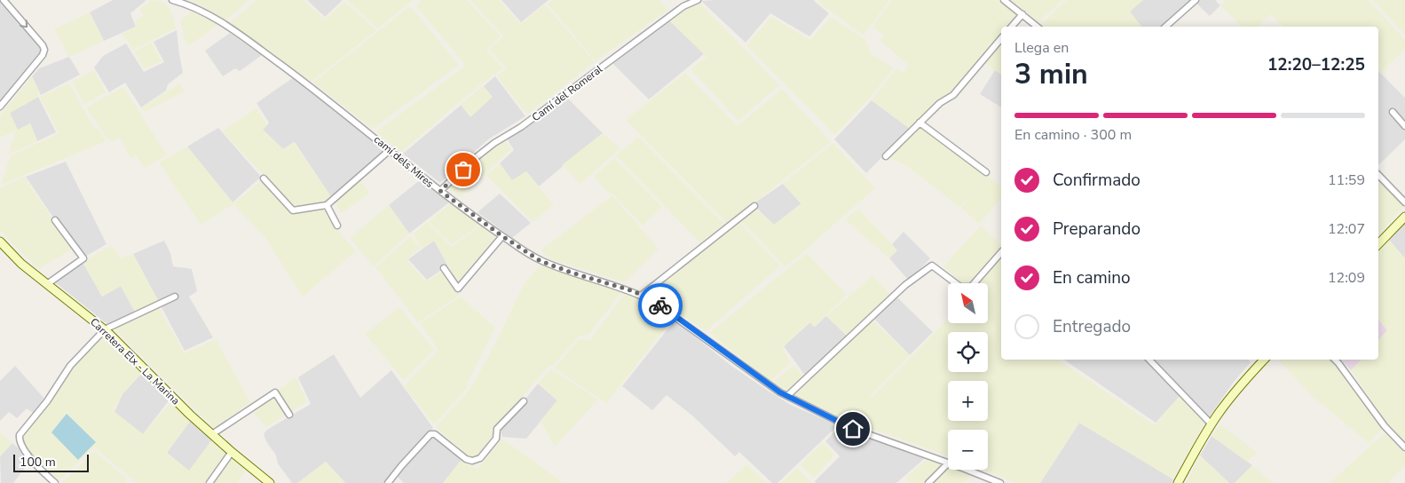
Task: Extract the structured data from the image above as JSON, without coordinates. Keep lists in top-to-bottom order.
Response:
{
  "streets": {
    "main road": ["Carretera Elx - La Marina"],
    "street": ["Camí del Romeral", "camí dels Mires"]
  },
  "crossings": [
    ["Camí del Romeral", "camí dels Mires"]
  ],
  "scale_bar": "100 m",
  "north": "top left",
  "page": {
    "heading": ["3 min", "Llega en", "12:20–12:25"],
    "bar": "En camino · 300 m",
    "list": [
      ["Confirmado", "11:59"],
      ["Preparando", "12:07"],
      ["En camino", "12:09"],
      "Entregado"
    ],
    "map_buttons": ["+", "−"],
    "scale": "100 m"
  }
}
